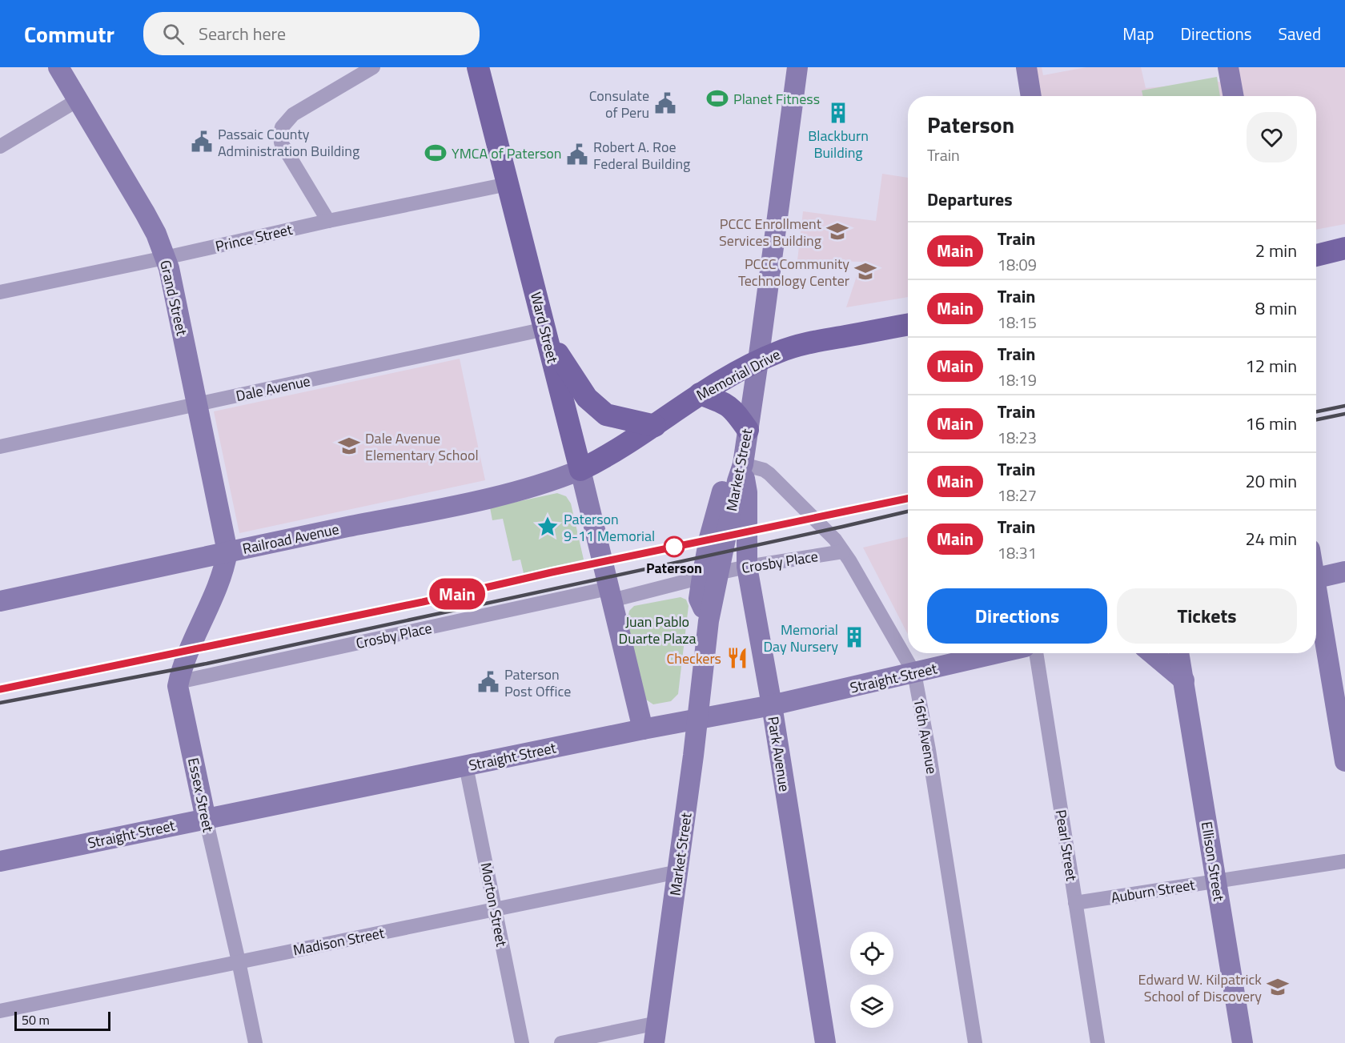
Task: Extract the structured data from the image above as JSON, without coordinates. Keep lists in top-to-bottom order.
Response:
{
  "streets": {
    "main road": [
      "Grand Street",
      "Ward Street",
      "Memorial Drive",
      "Market Street",
      "Railroad Avenue",
      "Straight Street",
      "Park Avenue",
      "Essex Street",
      "Ellison Street"
    ],
    "street": [
      "Prince Street",
      "Dale Avenue",
      "Crosby Place",
      "16th Avenue",
      "Pearl Street",
      "Auburn Street",
      "Morton Street",
      "Madison Street"
    ]
  },
  "crossings": [
    ["Prince Street", "Grand Street"],
    ["Prince Street", "Ward Street"],
    ["Grand Street", "Dale Avenue"],
    ["Grand Street", "Railroad Avenue"],
    ["Grand Street", "Essex Street"],
    ["Ward Street", "Memorial Drive"],
    ["Ward Street", "Dale Avenue"],
    ["Ward Street", "Railroad Avenue"],
    ["Ward Street", "Crosby Place"],
    ["Ward Street", "Straight Street"],
    ["Memorial Drive", "Market Street"],
    ["Memorial Drive", "Railroad Avenue"],
    ["Market Street", "Crosby Place"],
    ["Market Street", "Straight Street"],
    ["Market Street", "16th Avenue"],
    ["Market Street", "Park Avenue"],
    ["Market Street", "Madison Street"],
    ["Railroad Avenue", "Essex Street"],
    ["Crosby Place", "16th Avenue"],
    ["Crosby Place", "Park Avenue"],
    ["Crosby Place", "Essex Street"],
    ["Straight Street", "16th Avenue"],
    ["Straight Street", "Park Avenue"],
    ["Straight Street", "Essex Street"],
    ["Straight Street", "Morton Street"],
    ["16th Avenue", "Park Avenue"],
    ["Essex Street", "Madison Street"],
    ["Pearl Street", "Auburn Street"],
    ["Ellison Street", "Auburn Street"],
    ["Morton Street", "Madison Street"]
  ],
  "parks": ["Juan Pablo Duarte Plaza"],
  "places": {
    "sports": ["Planet Fitness", "YMCA of Paterson"],
    "public building": [
      "Consulate of Peru",
      "Passaic County Administration Building",
      "Robert A. Roe Federal Building",
      "Paterson Post Office"
    ],
    "building": ["Blackburn Building", "Memorial Day Nursery"],
    "school or university": [
      "PCCC Enrollment Services Building",
      "PCCC Community Technology Center",
      "Dale Avenue Elementary School",
      "Edward W. Kilpatrick School of Discovery"
    ],
    "place": ["Paterson 9-11 Memorial"],
    "other": ["Paterson"],
    "restaurant": ["Checkers"]
  },
  "scale_bar": "50 m",
  "page": {
    "header": "Commutr",
    "search": "Search here",
    "nav": ["Map", "Directions", "Saved"],
    "on_map": "Main",
    "heading": [
      ["Paterson", "Train"],
      "Departures"
    ],
    "list": [
      {
        "mark": "Main",
        "name": "Train",
        "note": "18:09",
        "value": "2 min"
      },
      {
        "mark": "Main",
        "name": "Train",
        "note": "18:15",
        "value": "8 min"
      },
      {
        "mark": "Main",
        "name": "Train",
        "note": "18:19",
        "value": "12 min"
      },
      {
        "mark": "Main",
        "name": "Train",
        "note": "18:23",
        "value": "16 min"
      },
      {
        "mark": "Main",
        "name": "Train",
        "note": "18:27",
        "value": "20 min"
      },
      {
        "mark": "Main",
        "name": "Train",
        "note": "18:31",
        "value": "24 min"
      }
    ],
    "buttons": ["Directions", "Tickets"],
    "scale": "50 m"
  }
}
